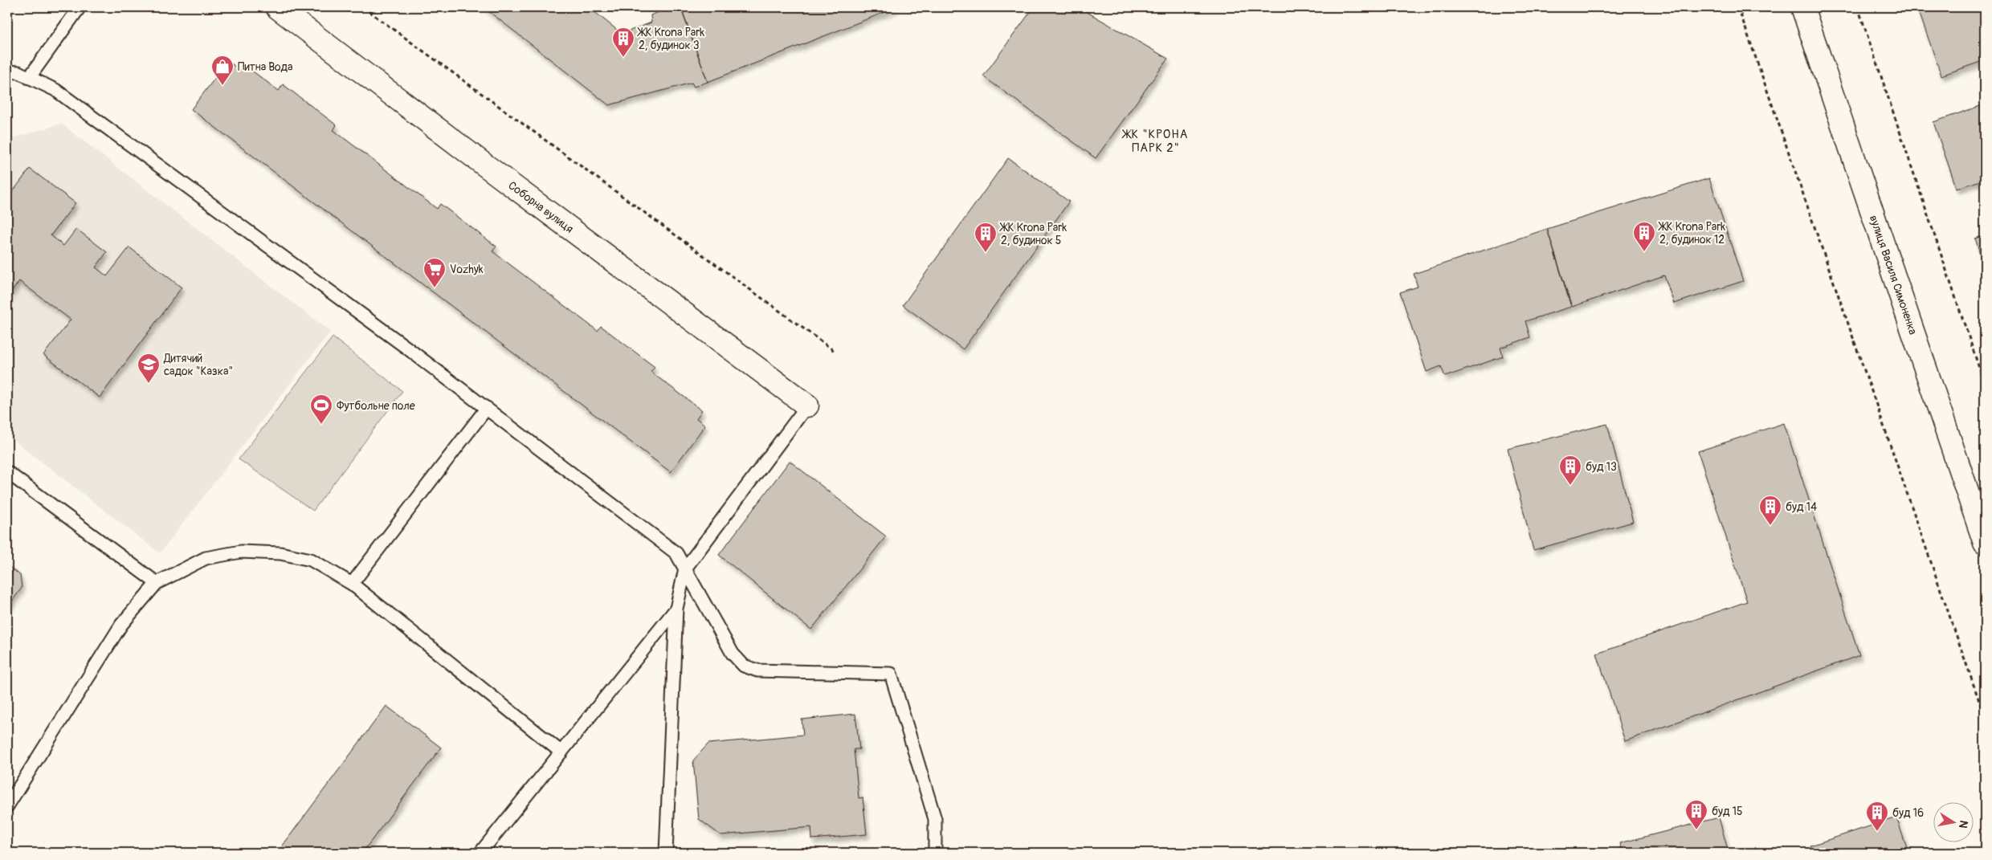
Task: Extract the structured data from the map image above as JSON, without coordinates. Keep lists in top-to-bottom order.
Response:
{
  "streets": {
    "street": ["Соборна вулиця", "вулиця Василя Симоненка"]
  },
  "districts": ["ЖК \"КРОНА ПАРК 2\""],
  "places": {
    "building": [
      "ЖК Krona Park 2, будинок 3",
      "ЖК Krona Park 2, будинок 12",
      "ЖК Krona Park 2, будинок 5",
      "буд 13",
      "буд 14",
      "буд 15",
      "буд 16"
    ],
    "shop": ["Питна Вода"],
    "supermarket": ["Vozhyk"],
    "school or university": ["Дитячий садок \"Казка\""],
    "sports": ["Футбольне поле"]
  },
  "north": "right"
}
